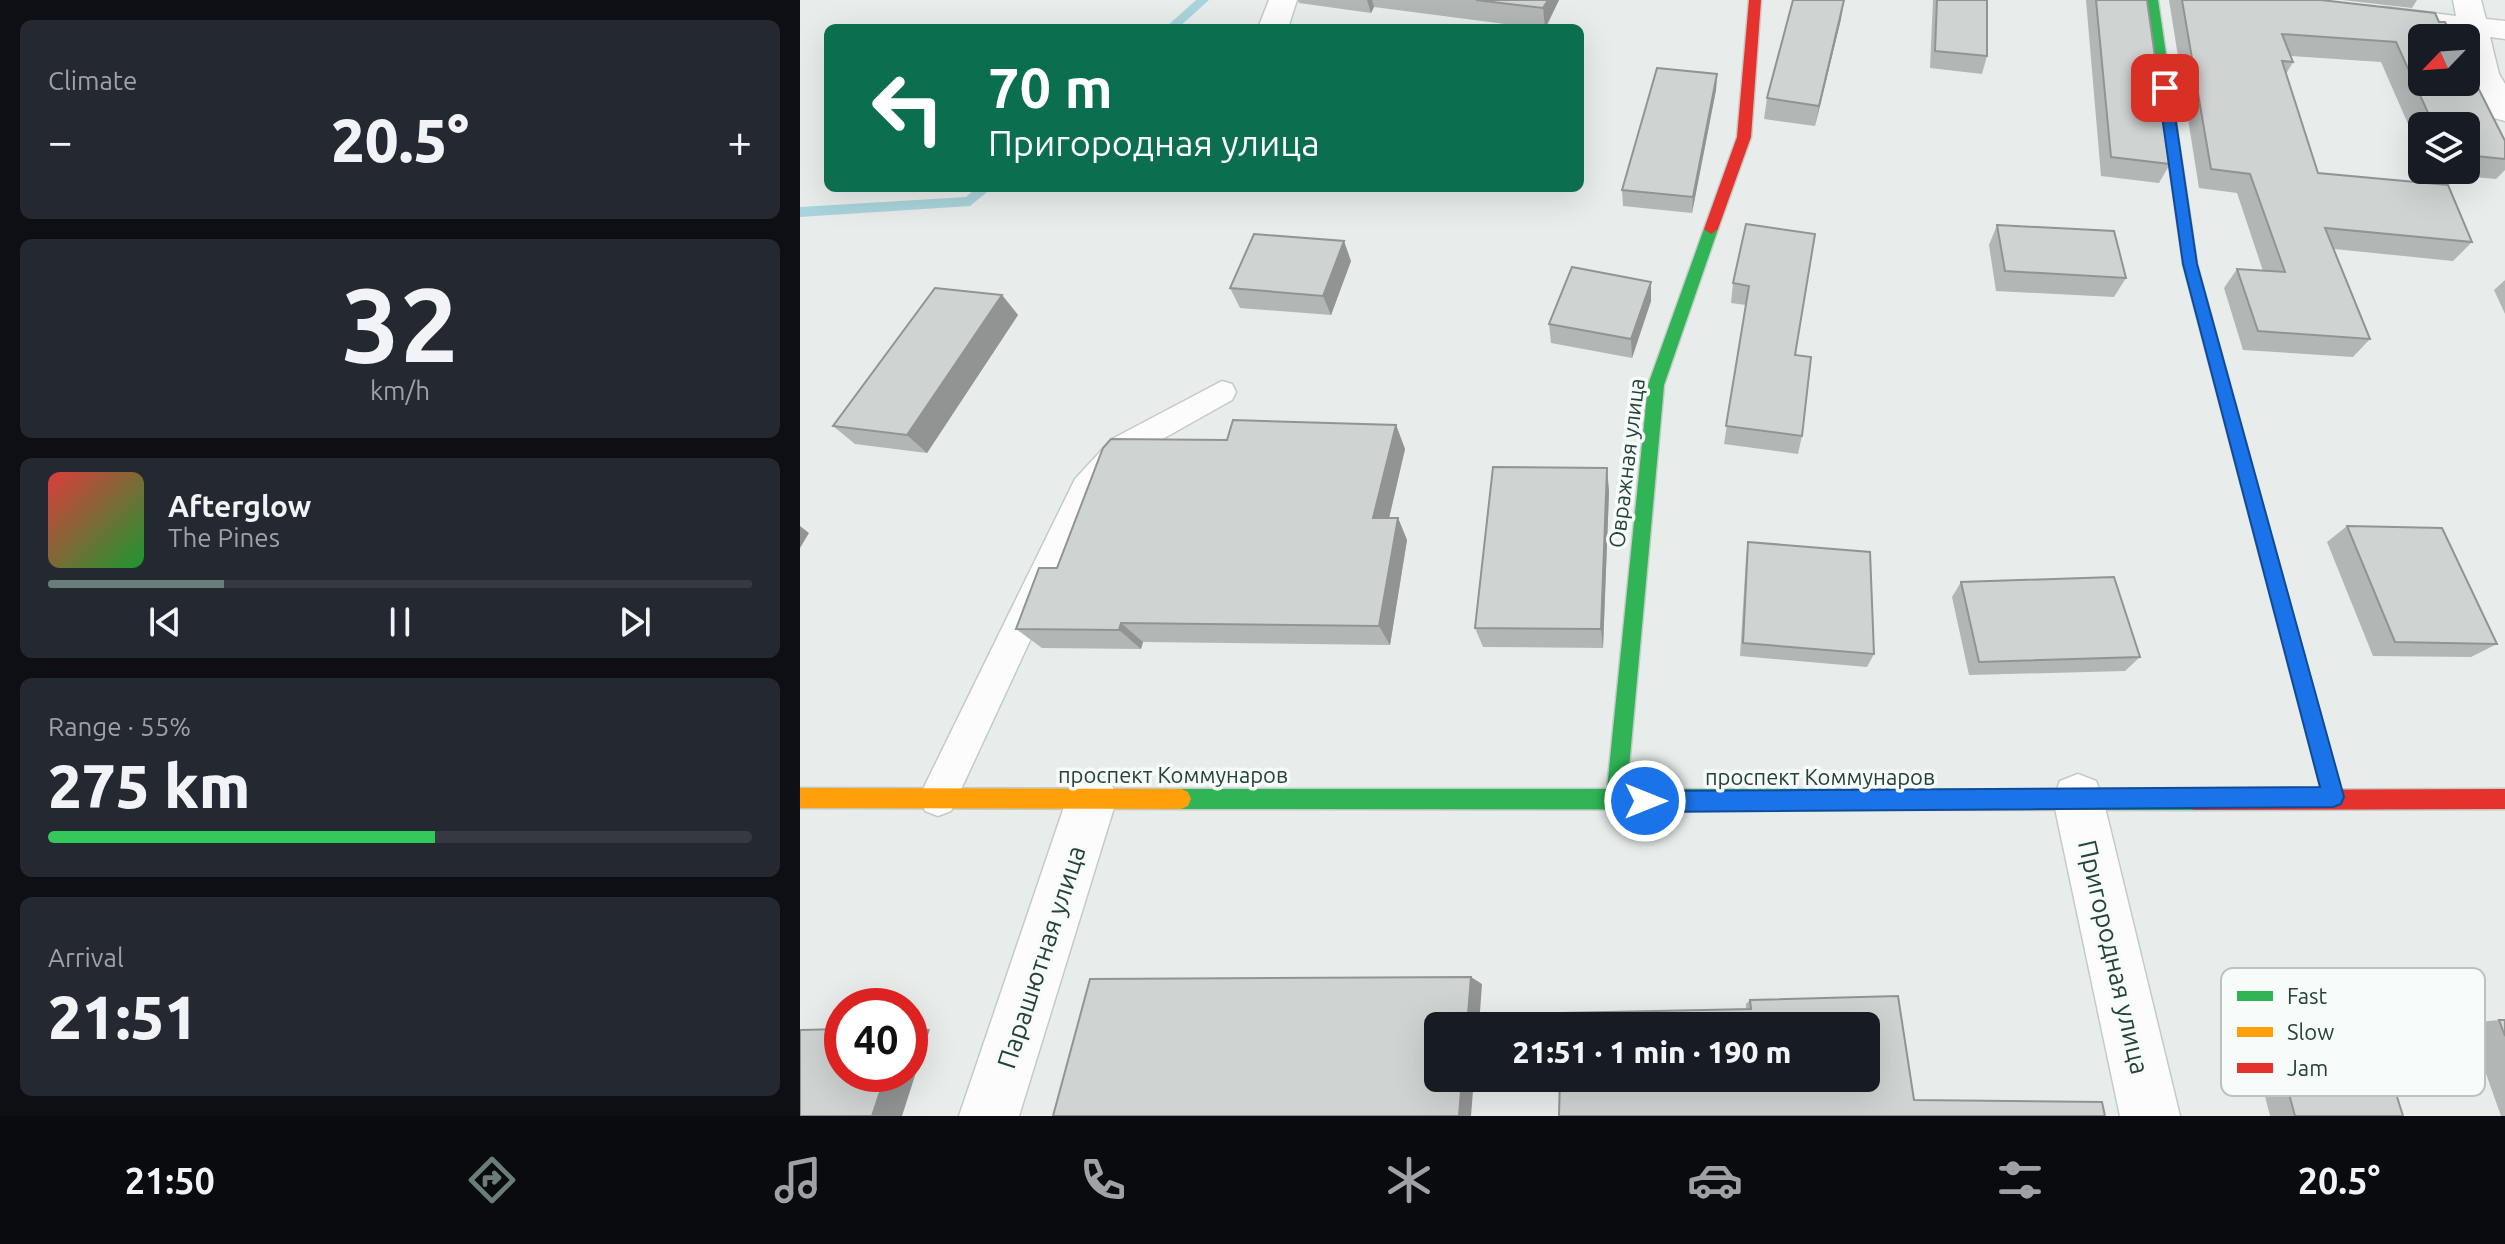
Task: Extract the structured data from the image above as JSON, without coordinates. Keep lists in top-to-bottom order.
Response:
{
  "streets": {
    "street": [
      "Овражная улица",
      "проспект Коммунаров",
      "Парашютная улица",
      "Пригородная улица"
    ]
  },
  "crossings": [
    ["Овражная улица", "проспект Коммунаров"],
    ["проспект Коммунаров", "Парашютная улица"],
    ["проспект Коммунаров", "Пригородная улица"]
  ],
  "legend": ["Fast", "Slow", "Jam"],
  "north": "bottom left",
  "page": {
    "tile": [
      "Climate",
      ["32", "km/h"],
      ["Range · 55%", "275 km"],
      ["Arrival", "21:51"]
    ],
    "turn": ["70 m", "Пригородная улица"],
    "heat": ["−", "20.5°", "+"],
    "song": ["Afterglow", "The Pines"],
    "limit": "40",
    "trip": "21:51 · 1 min · 190 m",
    "tabs": ["21:50", "20.5°"]
  }
}
